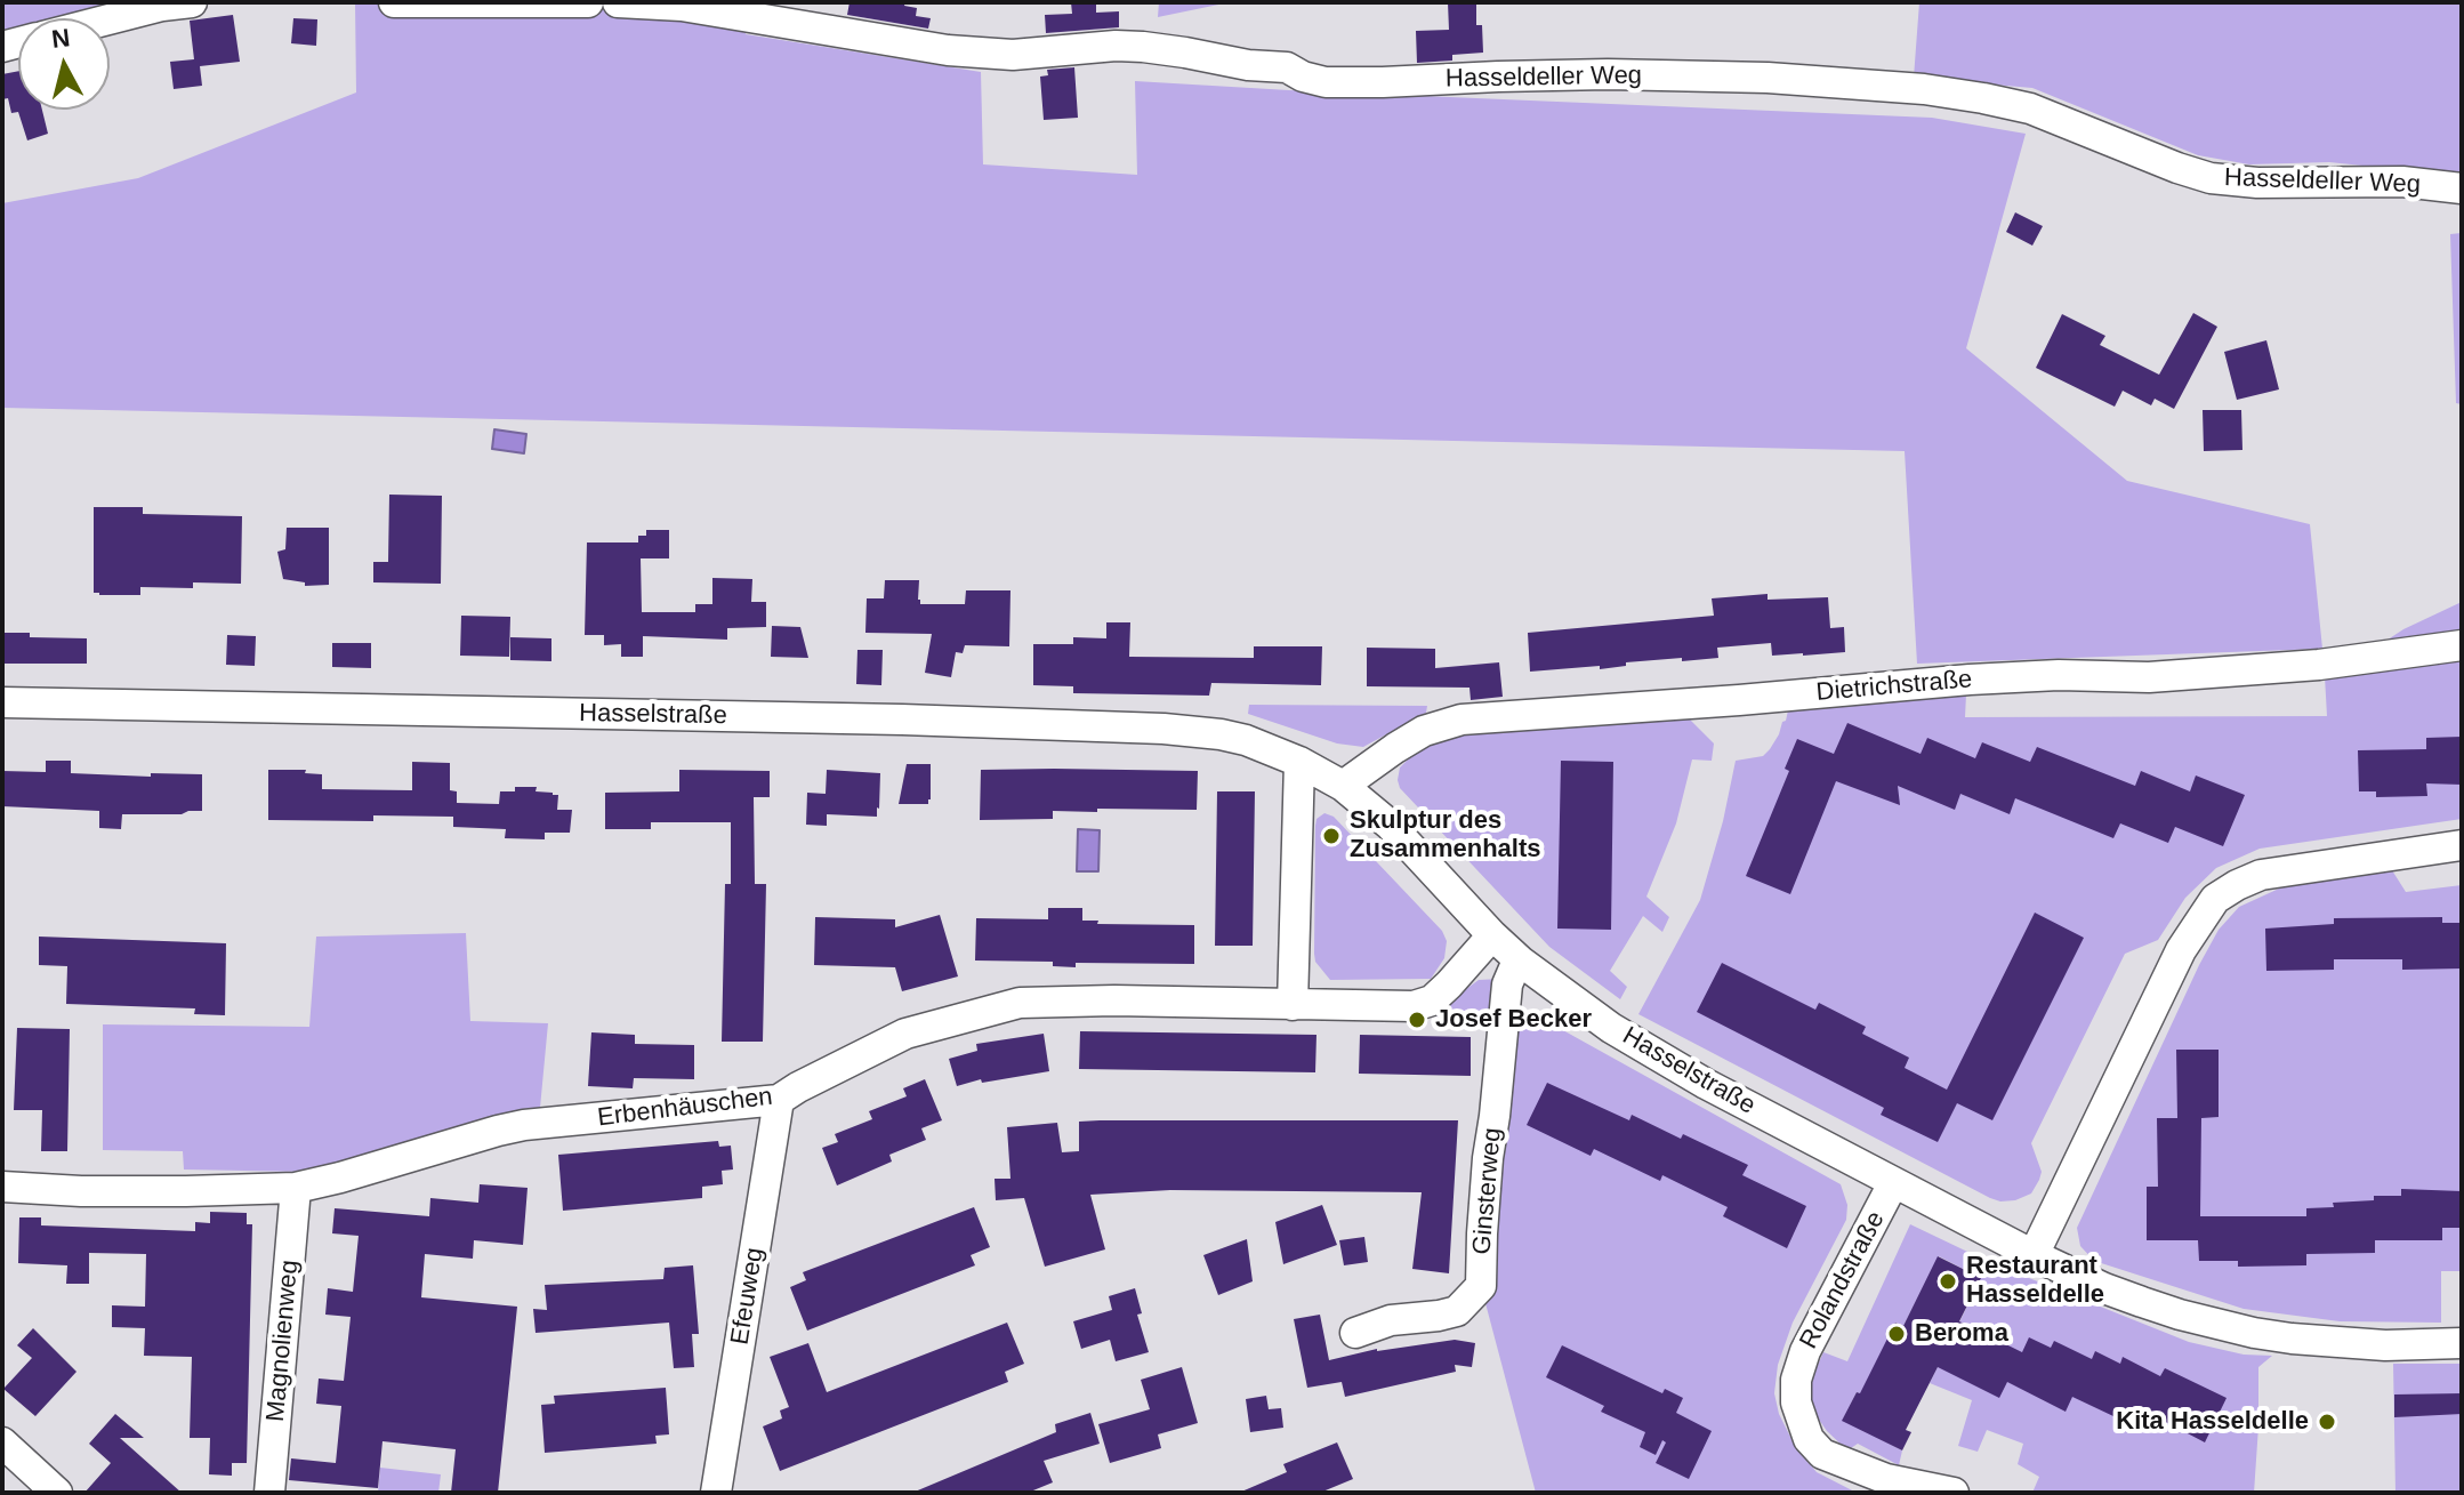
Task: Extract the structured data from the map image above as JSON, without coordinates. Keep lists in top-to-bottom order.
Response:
{
  "streets": {
    "street": [
      "Hasseldeller Weg",
      "Dietrichstraße",
      "Hasselstraße",
      "Erbenhäuschen",
      "Ginsterweg",
      "Rolandstraße",
      "Efeuweg",
      "Magnolienweg"
    ]
  },
  "crossings": [
    ["Dietrichstraße", "Hasselstraße"],
    ["Hasselstraße", "Erbenhäuschen"],
    ["Hasselstraße", "Ginsterweg"],
    ["Hasselstraße", "Rolandstraße"],
    ["Erbenhäuschen", "Efeuweg"],
    ["Erbenhäuschen", "Magnolienweg"]
  ],
  "places": [
    "Skulptur des Zusammenhalts",
    "Josef Becker",
    "Restaurant Hasseldelle",
    "Beroma",
    "Kita Hasseldelle"
  ],
  "north": "top"
}
